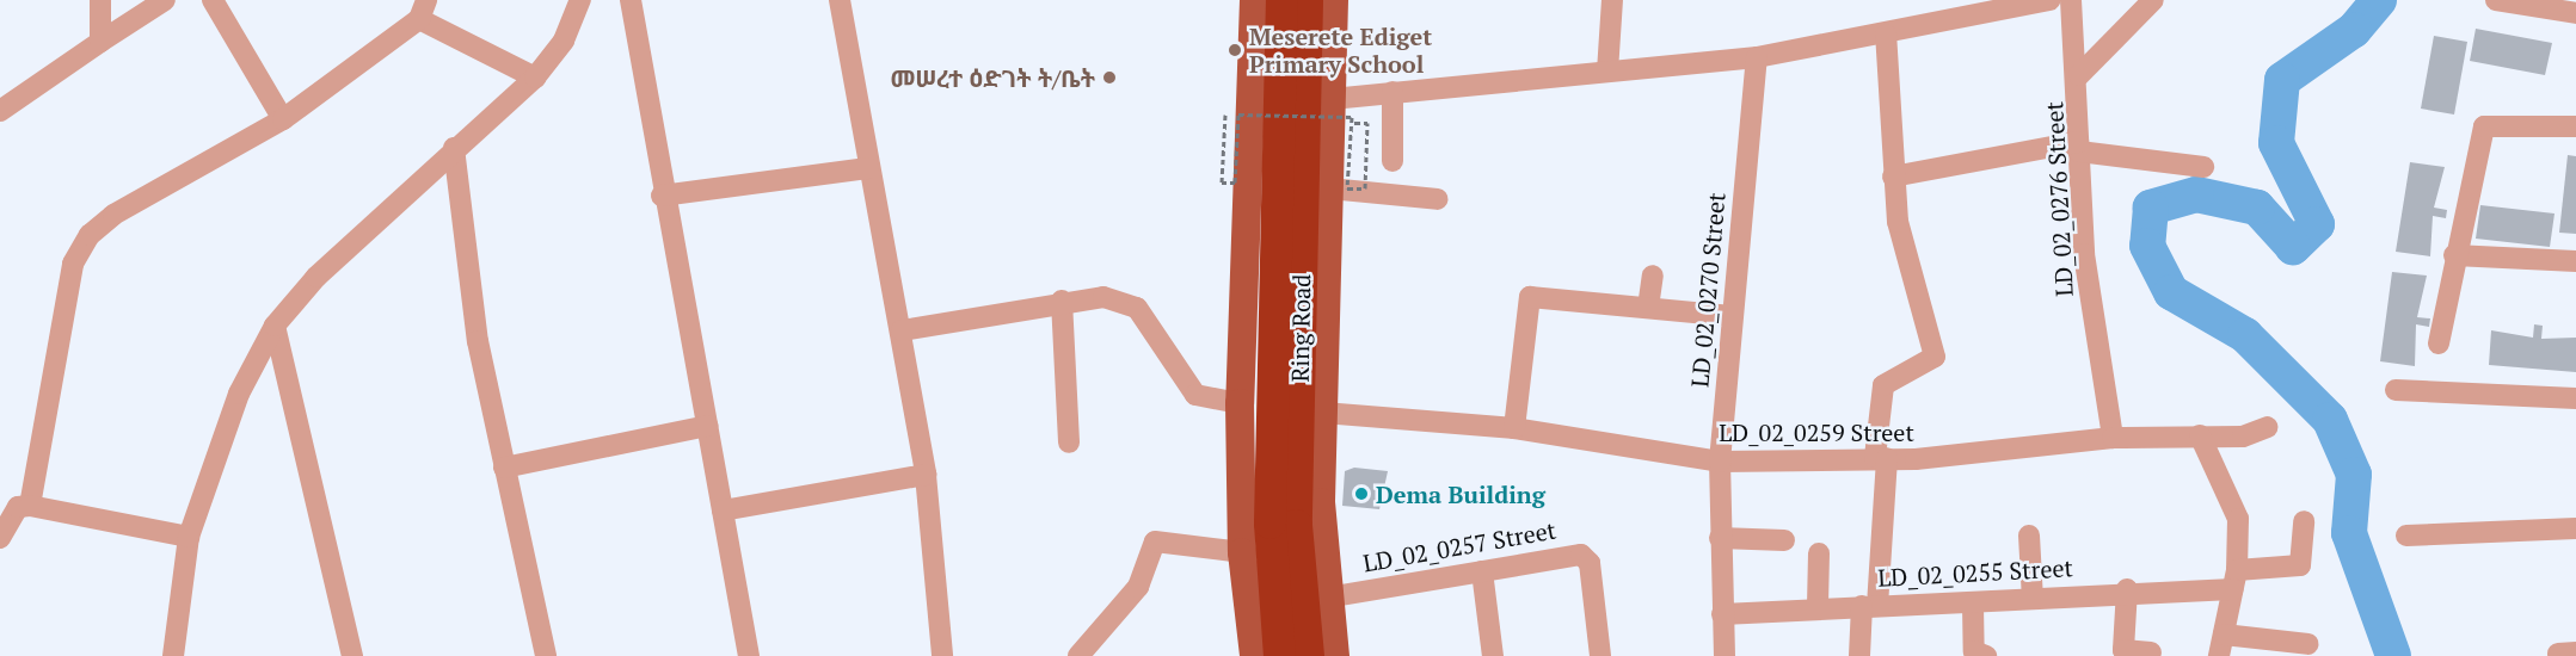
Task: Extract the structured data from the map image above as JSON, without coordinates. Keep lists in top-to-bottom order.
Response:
{
  "streets": {
    "highway": ["Ring Road"],
    "street": [
      "LD_02_0276 Street",
      "LD_02_0270 Street",
      "LD_02_0259 Street",
      "LD_02_0257 Street",
      "LD_02_0255 Street"
    ]
  },
  "crossings": [
    ["LD_02_0276 Street", "LD_02_0259 Street"],
    ["LD_02_0270 Street", "LD_02_0259 Street"],
    ["LD_02_0270 Street", "LD_02_0255 Street"]
  ],
  "places": ["Meserete Ediget Primary School", "መሠረተ ዕድገት ት/ቤት", "Dema Building"]
}
